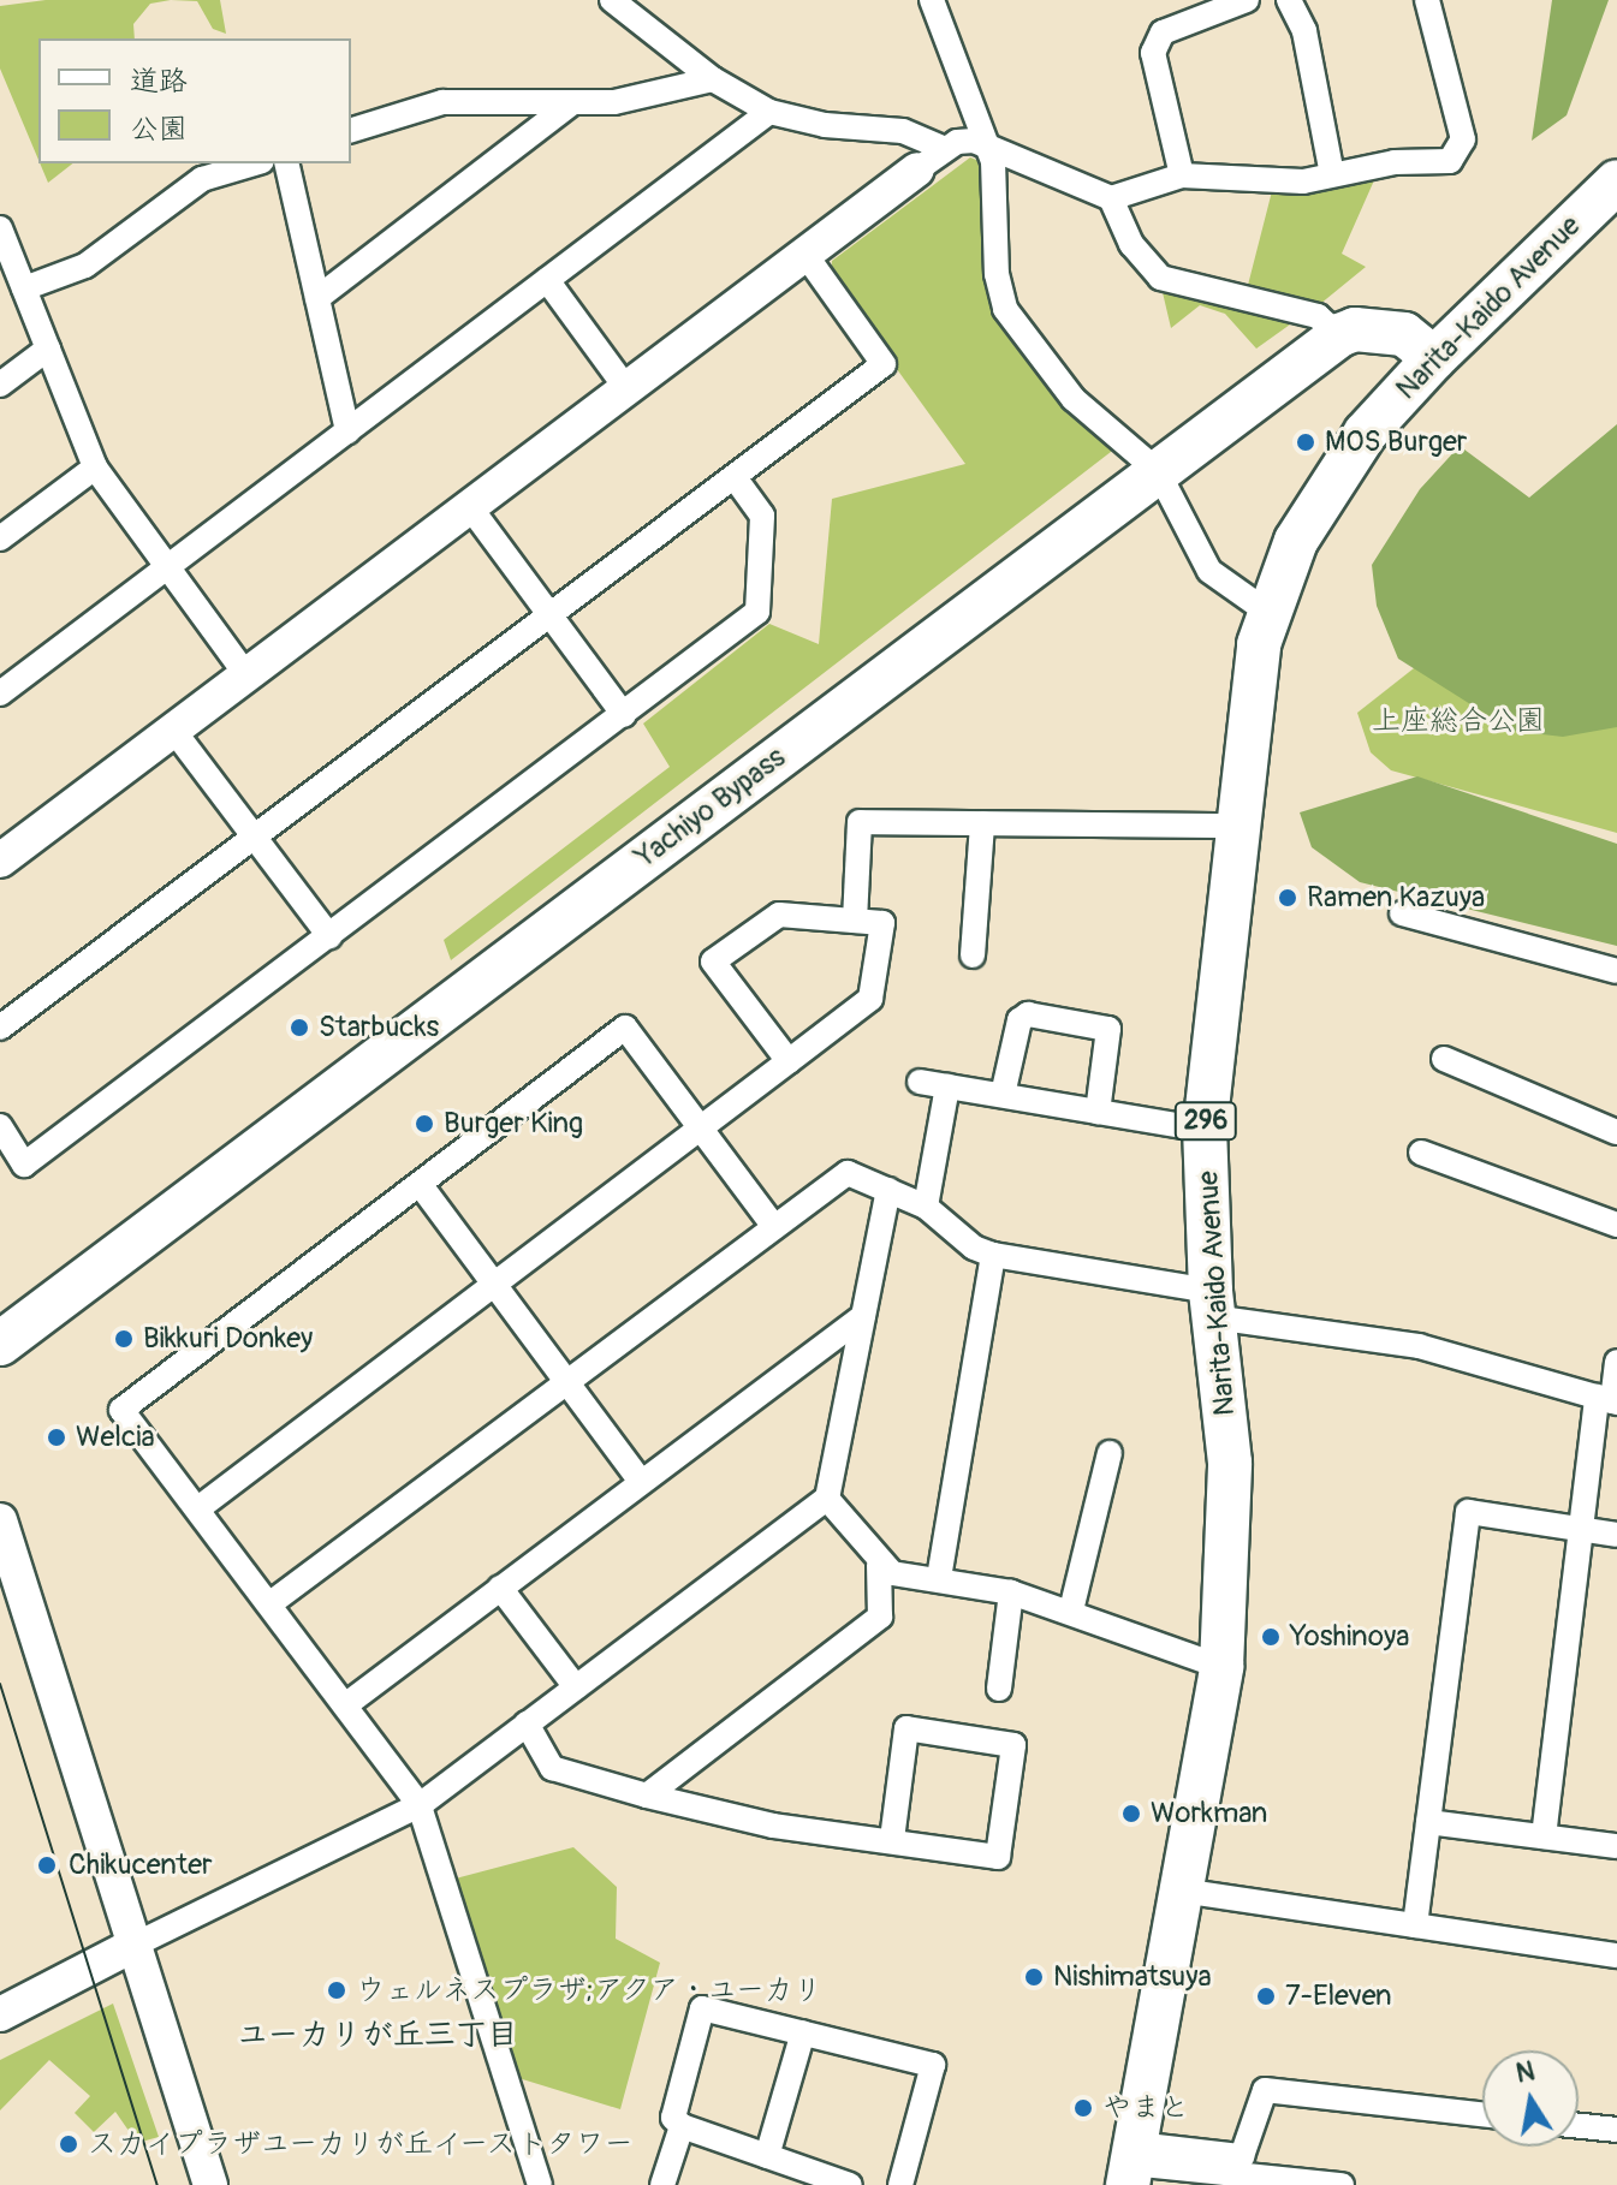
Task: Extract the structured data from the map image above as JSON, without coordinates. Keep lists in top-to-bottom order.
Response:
{
  "streets": {
    "highway": ["Narita-Kaido Avenue", "Yachiyo Bypass", "296"]
  },
  "districts": ["ユーカリが丘三丁目"],
  "parks": ["上座総合公園"],
  "places": [
    "MOS Burger",
    "Ramen Kazuya",
    "Starbucks",
    "Burger King",
    "Bikkuri Donkey",
    "Welcia",
    "Yoshinoya",
    "Workman",
    "Chikucenter",
    "Nishimatsuya",
    "ウェルネスプラザ;アクア・ユーカリ",
    "7-Eleven",
    "やまと",
    "スカイプラザユーカリが丘イーストタワー"
  ],
  "legend": ["道路", "公園"],
  "north": "top"
}
